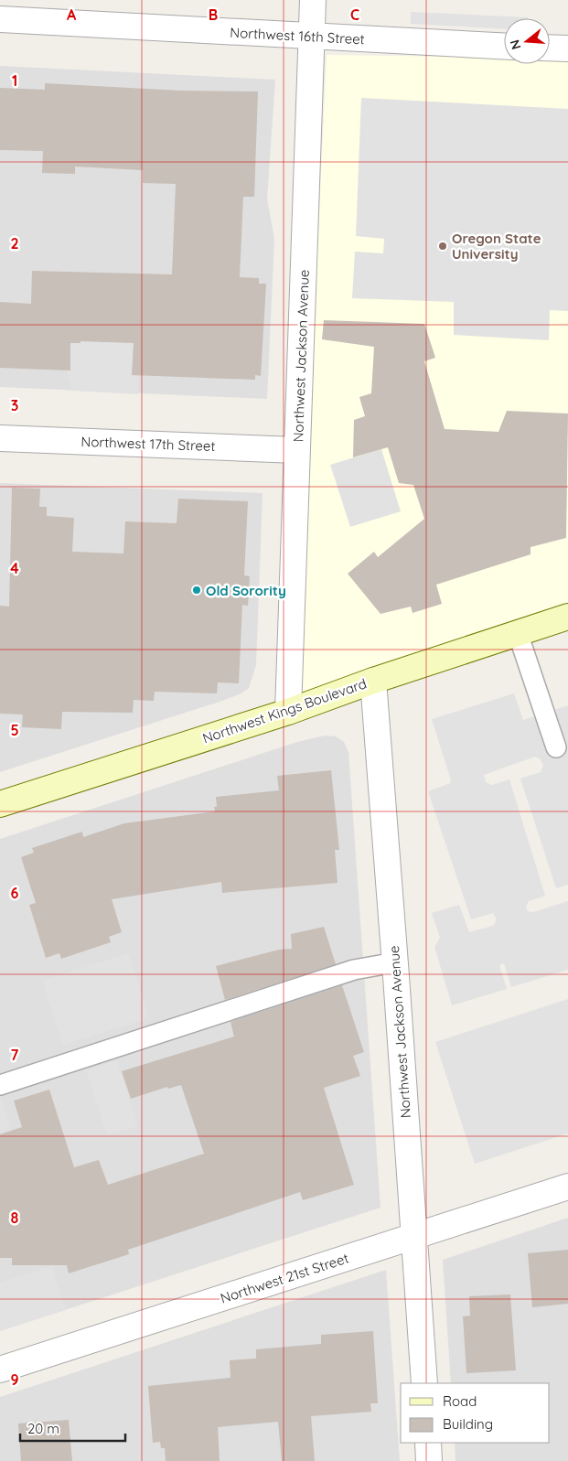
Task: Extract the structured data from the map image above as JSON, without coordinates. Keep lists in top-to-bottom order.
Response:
{
  "streets": {
    "street": [
      "Northwest 16th Street",
      "Northwest Jackson Avenue",
      "Northwest 17th Street",
      "Northwest Kings Boulevard",
      "Northwest 21st Street"
    ]
  },
  "crossings": [
    ["Northwest 16th Street", "Northwest Jackson Avenue"],
    ["Northwest Jackson Avenue", "Northwest 17th Street"],
    ["Northwest Jackson Avenue", "Northwest Kings Boulevard"],
    ["Northwest Jackson Avenue", "Northwest 21st Street"]
  ],
  "places": ["Oregon State University", "Old Sorority"],
  "legend": ["Road", "Building"],
  "scale_bar": "20 m",
  "north": "left",
  "grid": {
    "columns": ["A", "B", "C"],
    "rows": [
      "1",
      "2",
      "3",
      "4",
      "5",
      "6",
      "7",
      "8",
      "9"
    ]
  }
}
